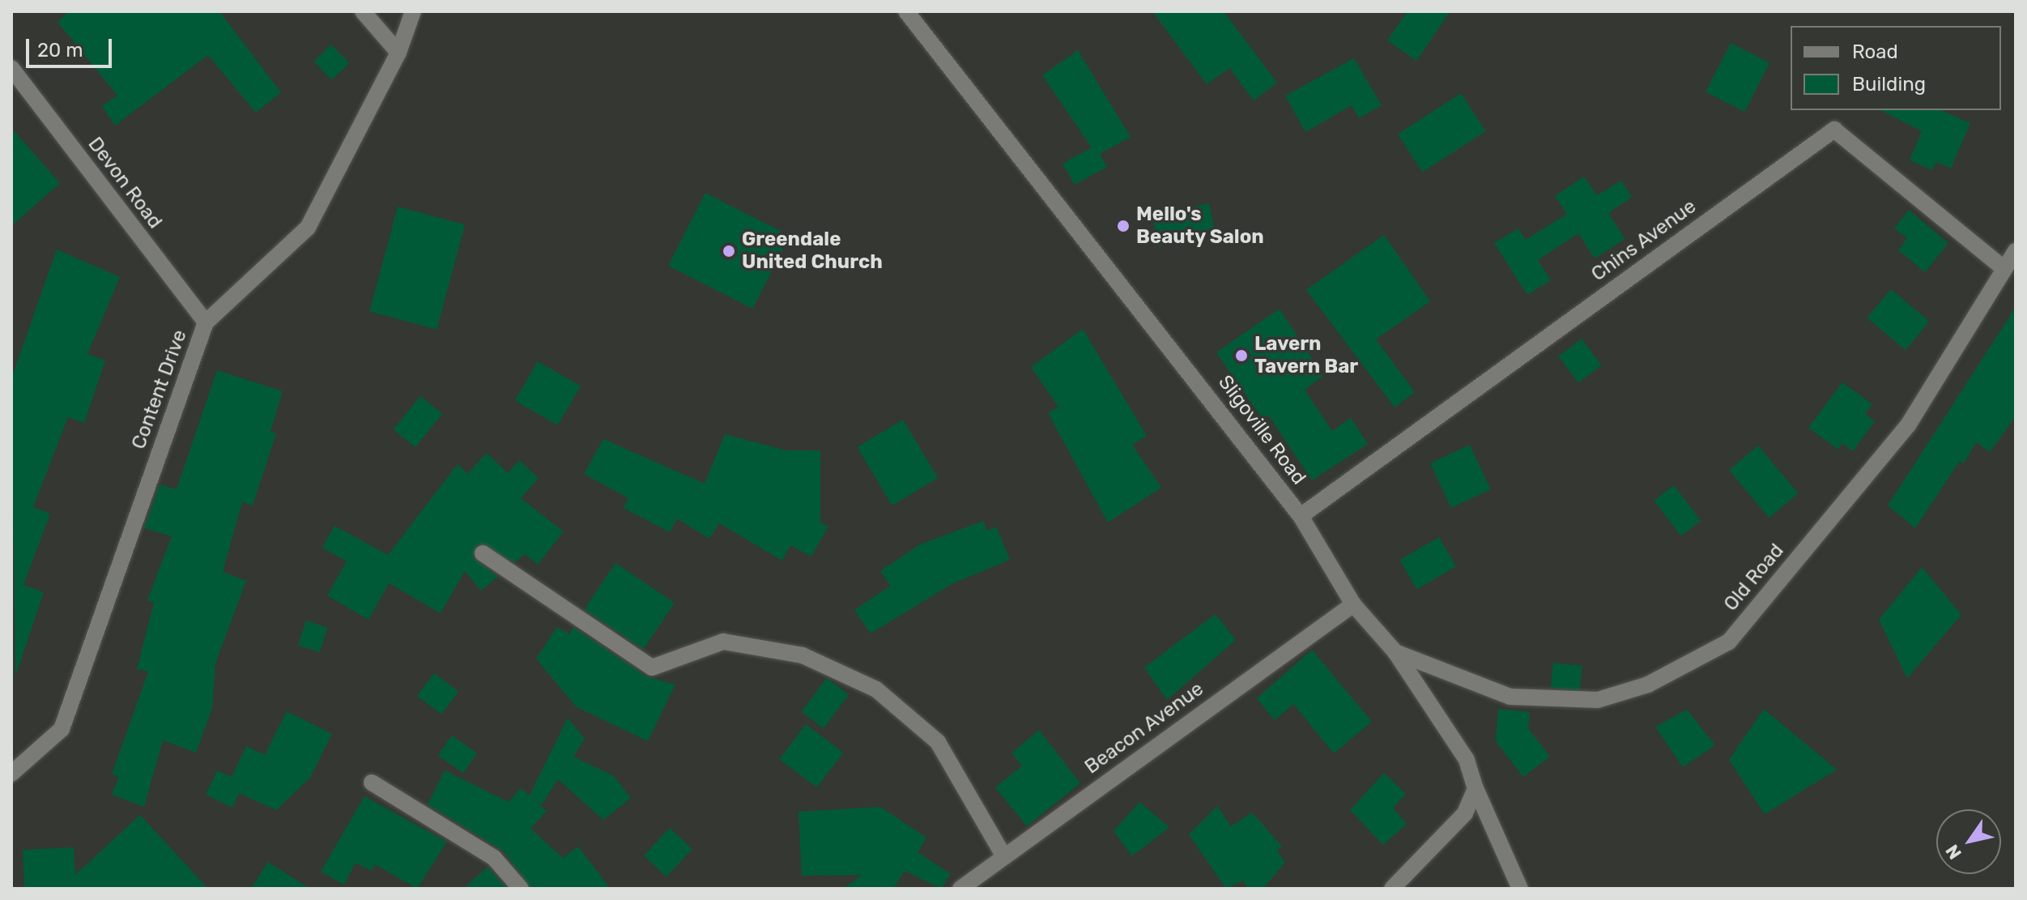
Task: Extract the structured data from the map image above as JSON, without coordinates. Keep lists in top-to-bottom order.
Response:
{
  "streets": {
    "street": [
      "Devon Road",
      "Chins Avenue",
      "Content Drive",
      "Sligoville Road",
      "Old Road",
      "Beacon Avenue"
    ]
  },
  "crossings": [
    ["Devon Road", "Content Drive"],
    ["Chins Avenue", "Sligoville Road"],
    ["Chins Avenue", "Old Road"],
    ["Sligoville Road", "Old Road"],
    ["Sligoville Road", "Beacon Avenue"]
  ],
  "places": ["Mello's Beauty Salon", "Greendale United Church", "Lavern Tavern Bar"],
  "legend": ["Road", "Building"],
  "scale_bar": "20 m",
  "north": "bottom left"
}
